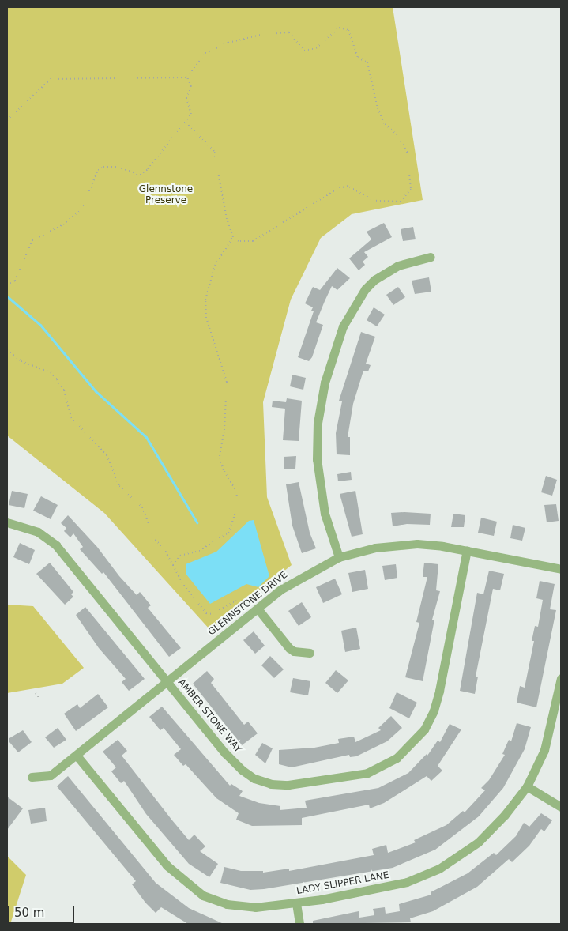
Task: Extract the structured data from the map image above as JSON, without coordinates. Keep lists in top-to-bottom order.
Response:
{
  "streets": {
    "street": ["GLENNSTONE DRIVE", "AMBER STONE WAY", "LADY SLIPPER LANE"]
  },
  "crossings": [
    ["GLENNSTONE DRIVE", "AMBER STONE WAY"],
    ["GLENNSTONE DRIVE", "LADY SLIPPER LANE"]
  ],
  "parks": ["Glennstone Preserve"],
  "scale_bar": "50 m"
}
